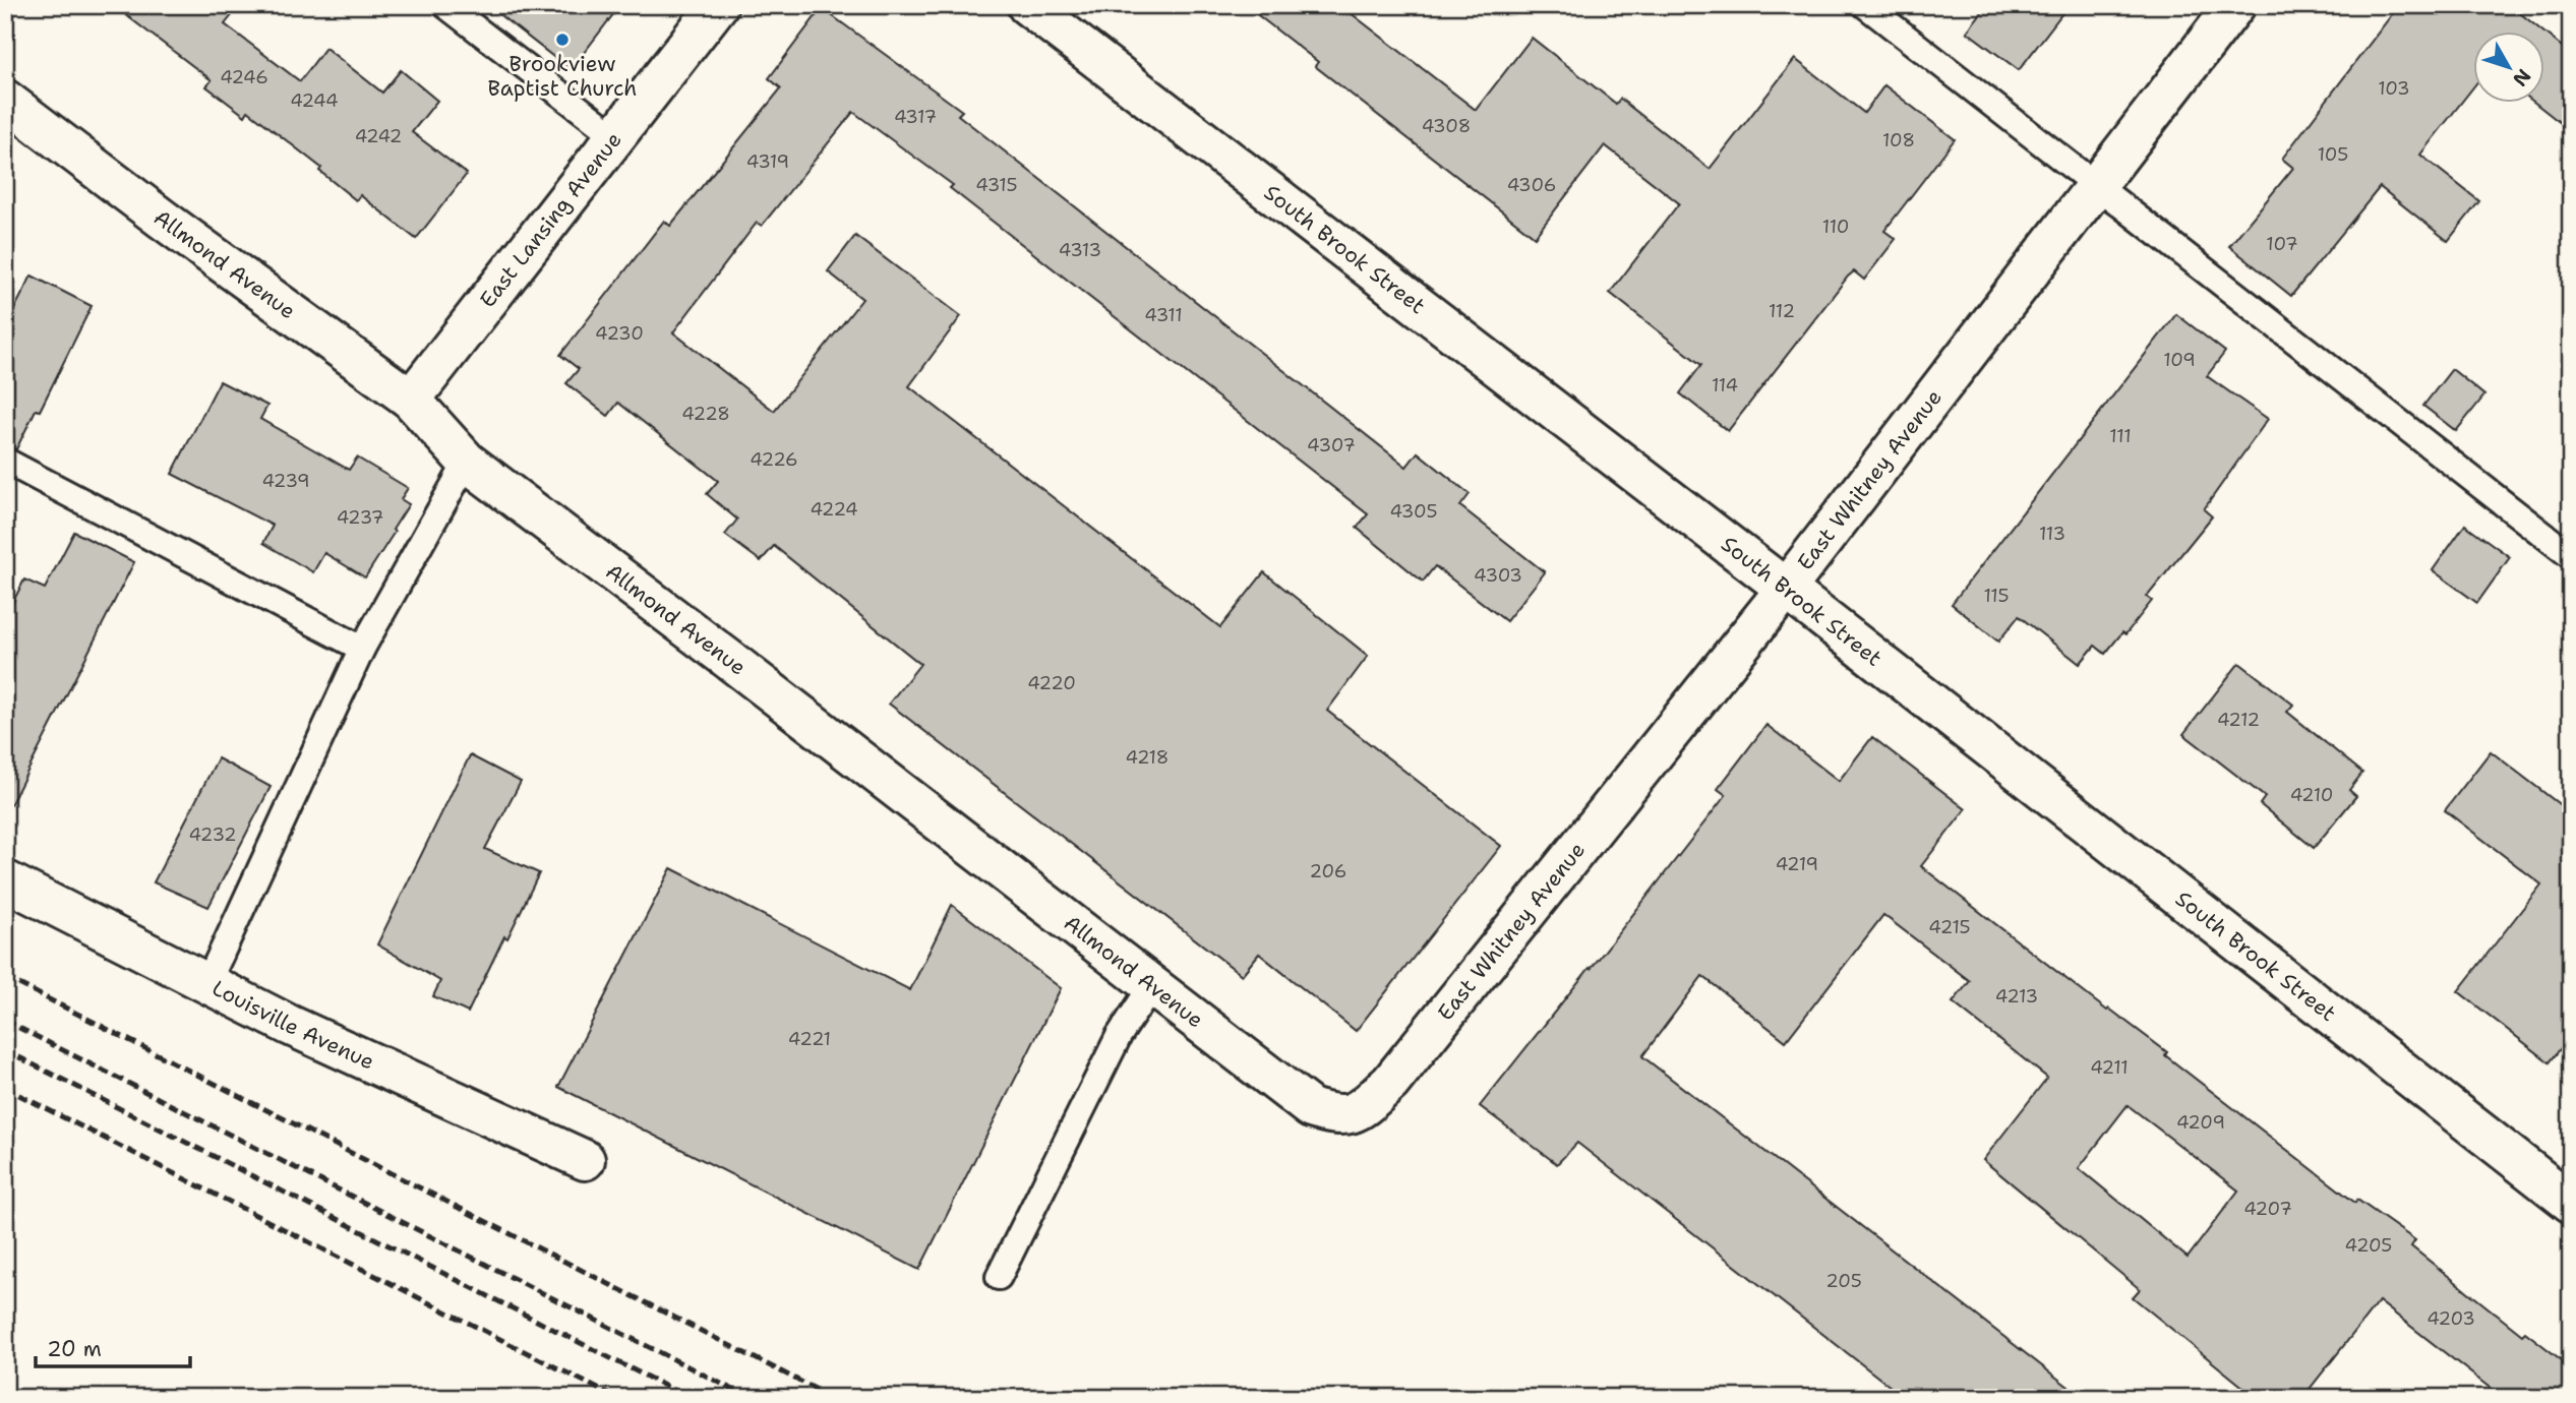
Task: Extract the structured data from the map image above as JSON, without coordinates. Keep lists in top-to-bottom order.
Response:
{
  "streets": {
    "street": [
      "East Lansing Avenue",
      "South Brook Street",
      "Allmond Avenue",
      "East Whitney Avenue",
      "Louisville Avenue"
    ]
  },
  "crossings": [
    ["East Lansing Avenue", "Allmond Avenue"],
    ["South Brook Street", "East Whitney Avenue"],
    ["Allmond Avenue", "East Whitney Avenue"]
  ],
  "places": ["Brookview Baptist Church"],
  "house_numbers": [
    "4246",
    "103",
    "4244",
    "4317",
    "4308",
    "4242",
    "108",
    "105",
    "4319",
    "4315",
    "4306",
    "110",
    "107",
    "4313",
    "112",
    "4311",
    "4230",
    "109",
    "114",
    "4228",
    "111",
    "4307",
    "4226",
    "4239",
    "4224",
    "4305",
    "4237",
    "113",
    "4303",
    "115",
    "4220",
    "4212",
    "4218",
    "4210",
    "4232",
    "4219",
    "206",
    "4215",
    "4213",
    "4221",
    "4211",
    "4209",
    "4207",
    "4205",
    "205",
    "4203"
  ],
  "scale_bar": "20 m",
  "north": "bottom right"
}
